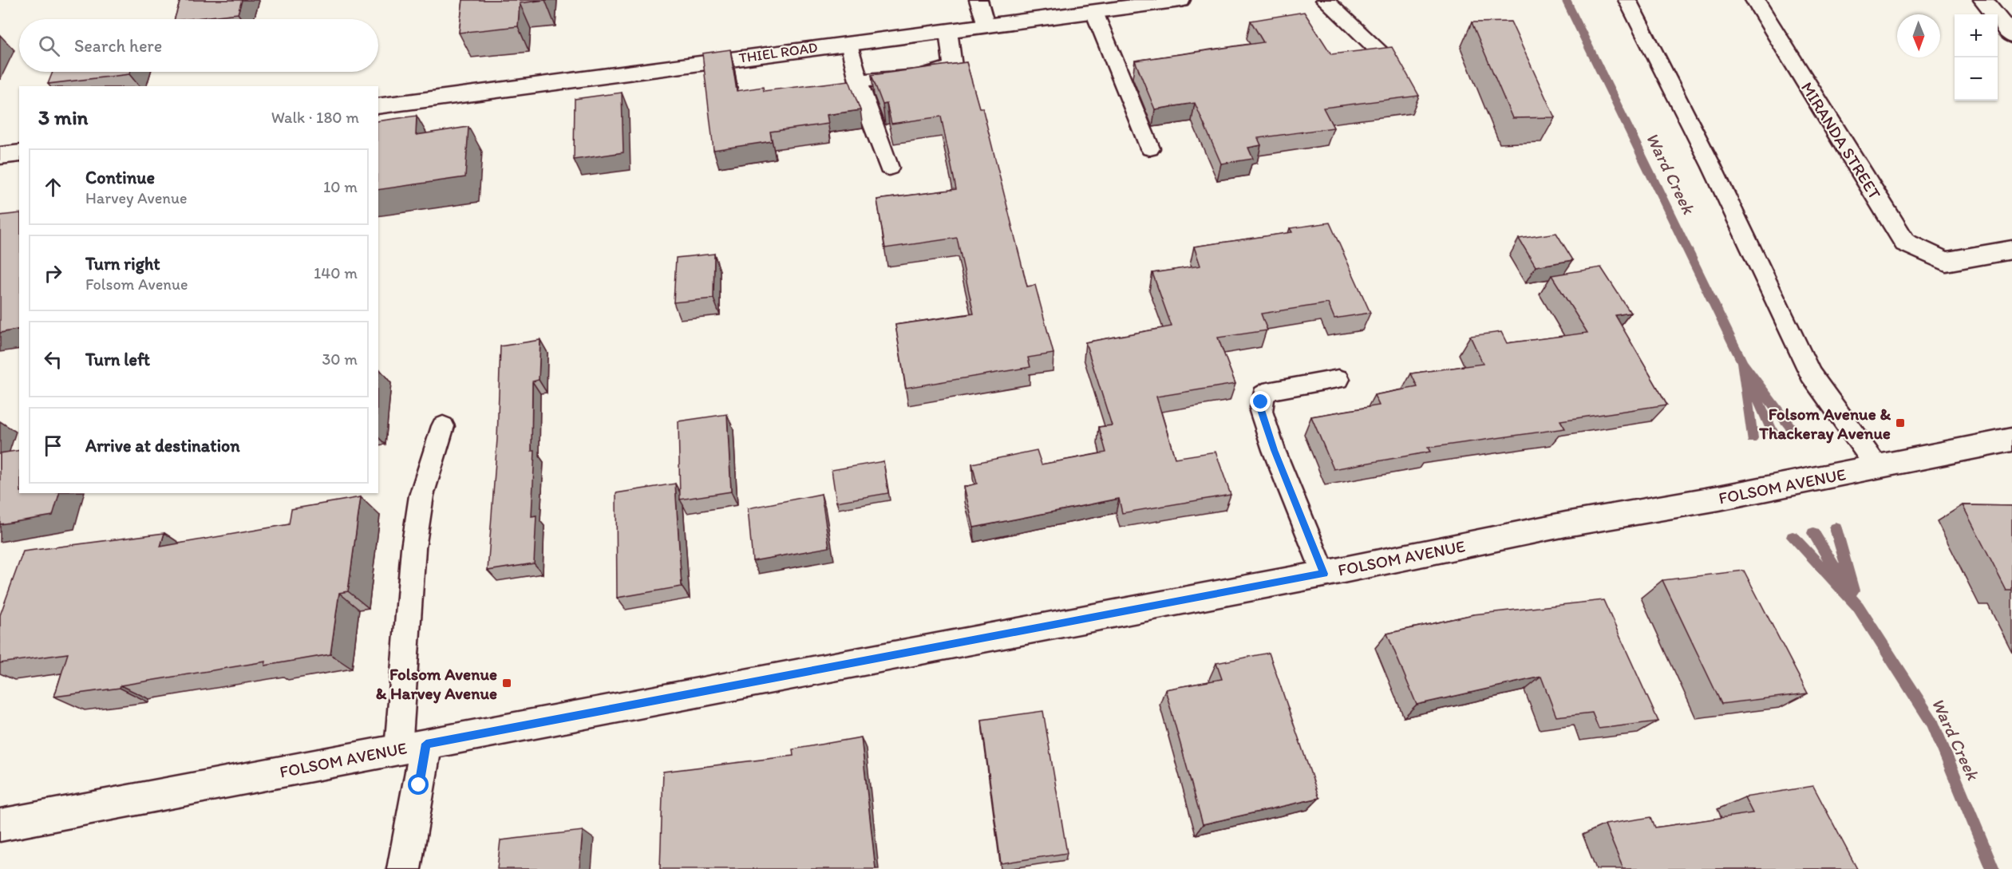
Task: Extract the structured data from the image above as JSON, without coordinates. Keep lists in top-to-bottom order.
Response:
{
  "streets": {
    "street": ["THIEL ROAD", "MIRANDA STREET", "FOLSOM AVENUE"]
  },
  "water": ["Ward Creek"],
  "places": {
    "transit": ["Folsom Avenue & Thackeray Avenue", "Folsom Avenue & Harvey Avenue"]
  },
  "north": "bottom",
  "page": {
    "map_buttons": ["+", "−"],
    "search": "Search here",
    "heading": ["3 min", "Walk · 180 m"],
    "list": [
      ["Continue", "Harvey Avenue", "10 m"],
      ["Turn right", "Folsom Avenue", "140 m"],
      ["Turn left", "30 m"],
      "Arrive at destination"
    ]
  }
}
